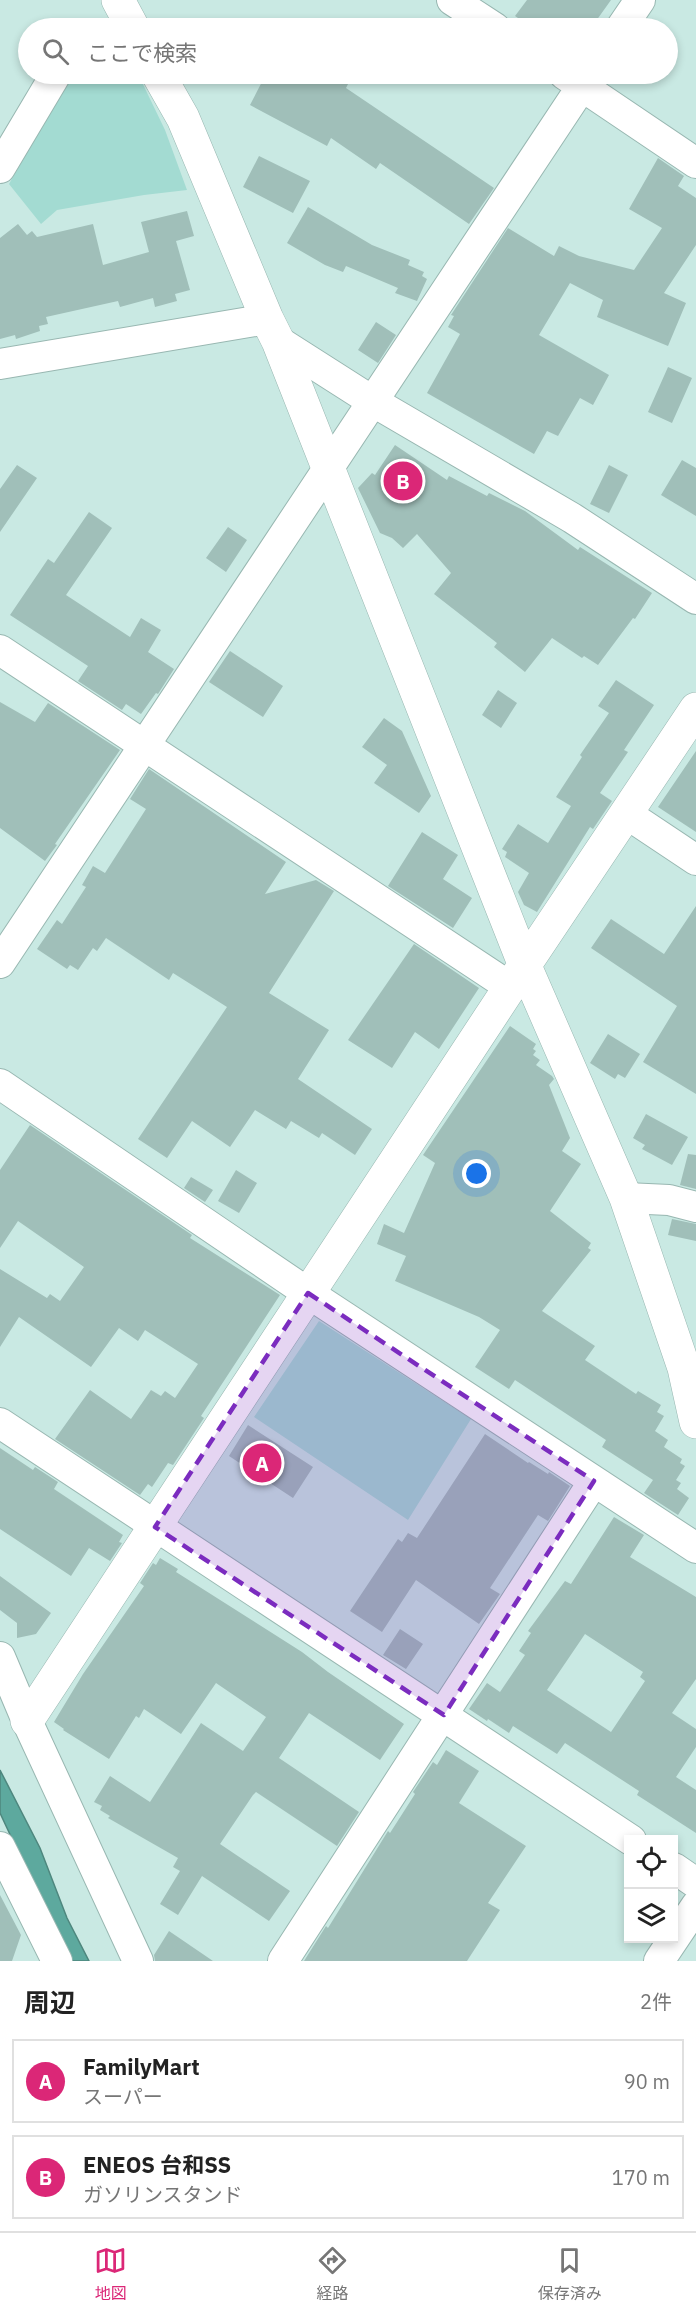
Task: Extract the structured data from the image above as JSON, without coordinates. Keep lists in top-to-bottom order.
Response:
{
  "page": {
    "search": "ここで検索",
    "pins": ["B", "A"],
    "heading": ["周辺", "2件"],
    "list": [
      {
        "mark": "A",
        "name": "FamilyMart",
        "note": "スーパー",
        "value": "90 m"
      },
      {
        "mark": "B",
        "name": "ENEOS 台和SS",
        "note": "ガソリンスタンド",
        "value": "170 m"
      }
    ],
    "nav": ["地図", "経路", "保存済み"]
  }
}
